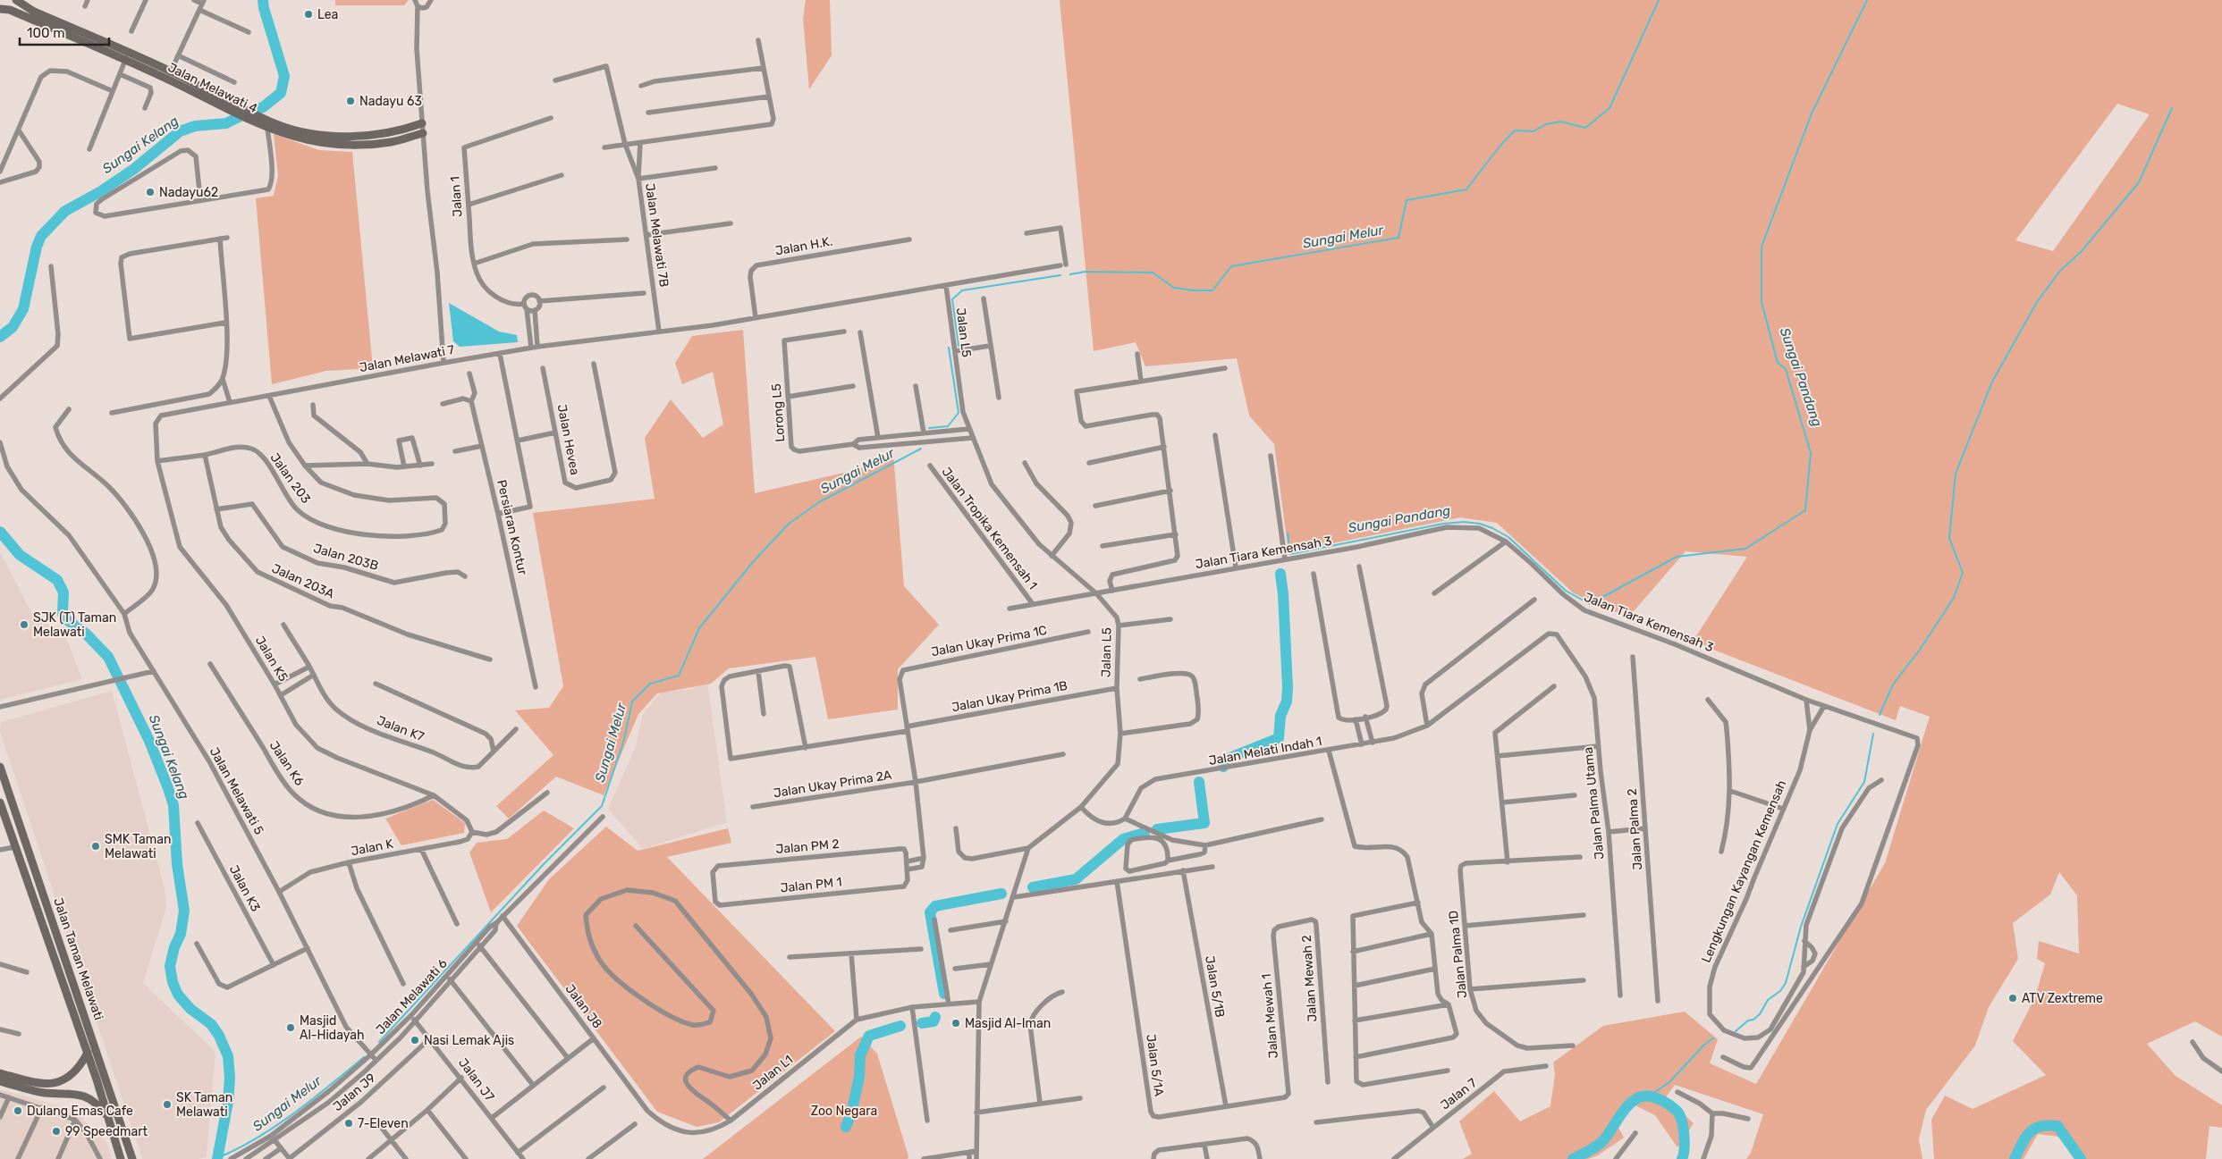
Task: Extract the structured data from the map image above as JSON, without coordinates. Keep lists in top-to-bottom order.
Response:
{
  "streets": {
    "street": [
      "Jalan Melawati 4",
      "Jalan 1",
      "Jalan Melawati 7B",
      "Jalan H.K.",
      "Jalan L5",
      "Jalan Melawati 7",
      "Lorong L5",
      "Jalan Hevea",
      "Jalan 203",
      "Persiaran Kontur",
      "Jalan Tropika Kemensah 1",
      "Jalan Tiara Kemensah 3",
      "Jalan 203B",
      "Jalan 203A",
      "Jalan Ukay Prima 1C",
      "Jalan K5",
      "Jalan Ukay Prima 1B",
      "Jalan K7",
      "Jalan Melati Indah 1",
      "Jalan K6",
      "Jalan Ukay Prima 2A",
      "Jalan Melawati 5",
      "Jalan Palma Utama",
      "Jalan Palma 2",
      "Jalan PM 2",
      "Jalan K",
      "Lengkungan Kayangan Kemensah",
      "Jalan PM 1",
      "Jalan K3",
      "Jalan Palma 1D",
      "Jalan Taman Melawati",
      "Jalan Mewah 2",
      "Jalan 5/1B",
      "Jalan Melawati 6",
      "Jalan J8",
      "Jalan Mewah 1",
      "Jalan 5/1A",
      "Jalan L1",
      "Jalan J7",
      "Jalan J9",
      "Jalan 7"
    ]
  },
  "crossings": [
    ["Jalan Melawati 7B", "Jalan Melawati 7"],
    ["Jalan H.K.", "Jalan Melawati 7"],
    ["Jalan L5", "Jalan Melawati 7"],
    ["Jalan L5", "Lorong L5"],
    ["Jalan L5", "Jalan Tiara Kemensah 3"],
    ["Jalan L5", "Jalan Ukay Prima 1B"],
    ["Jalan Melawati 7", "Jalan K5"],
    ["Jalan 203", "Jalan 203A"],
    ["Jalan 203", "Jalan K5"],
    ["Jalan Tropika Kemensah 1", "Jalan Tiara Kemensah 3"],
    ["Jalan Tiara Kemensah 3", "Lengkungan Kayangan Kemensah"],
    ["Jalan 203B", "Jalan 203A"],
    ["Jalan Ukay Prima 1C", "Jalan Ukay Prima 1B"],
    ["Jalan K5", "Jalan K6"],
    ["Jalan K5", "Jalan K"],
    ["Jalan Melati Indah 1", "Jalan Palma Utama"],
    ["Jalan Melawati 5", "Jalan K"],
    ["Jalan Melawati 5", "Jalan Melawati 6"],
    ["Jalan PM 2", "Jalan PM 1"],
    ["Jalan Mewah 2", "Jalan Mewah 1"],
    ["Jalan 5/1B", "Jalan 5/1A"],
    ["Jalan Melawati 6", "Jalan J8"],
    ["Jalan Melawati 6", "Jalan J7"],
    ["Jalan J8", "Jalan L1"],
    ["Jalan Mewah 1", "Jalan 5/1A"],
    ["Jalan J7", "Jalan J9"]
  ],
  "water": ["Sungai Kelang", "Sungai Melur", "Sungai Pandang"],
  "parks": ["Zoo Negara"],
  "places": [
    "Lea",
    "Nadayu 63",
    "Nadayu62",
    "SJK (T) Taman Melawati",
    "SMK Taman Melawati",
    "ATV Zextreme",
    "Masjid Al-Iman",
    "Masjid Al-Hidayah",
    "Nasi Lemak Ajis",
    "SK Taman Melawati",
    "Dulang Emas Cafe",
    "7-Eleven",
    "99 Speedmart"
  ],
  "scale_bar": "100 m"
}
